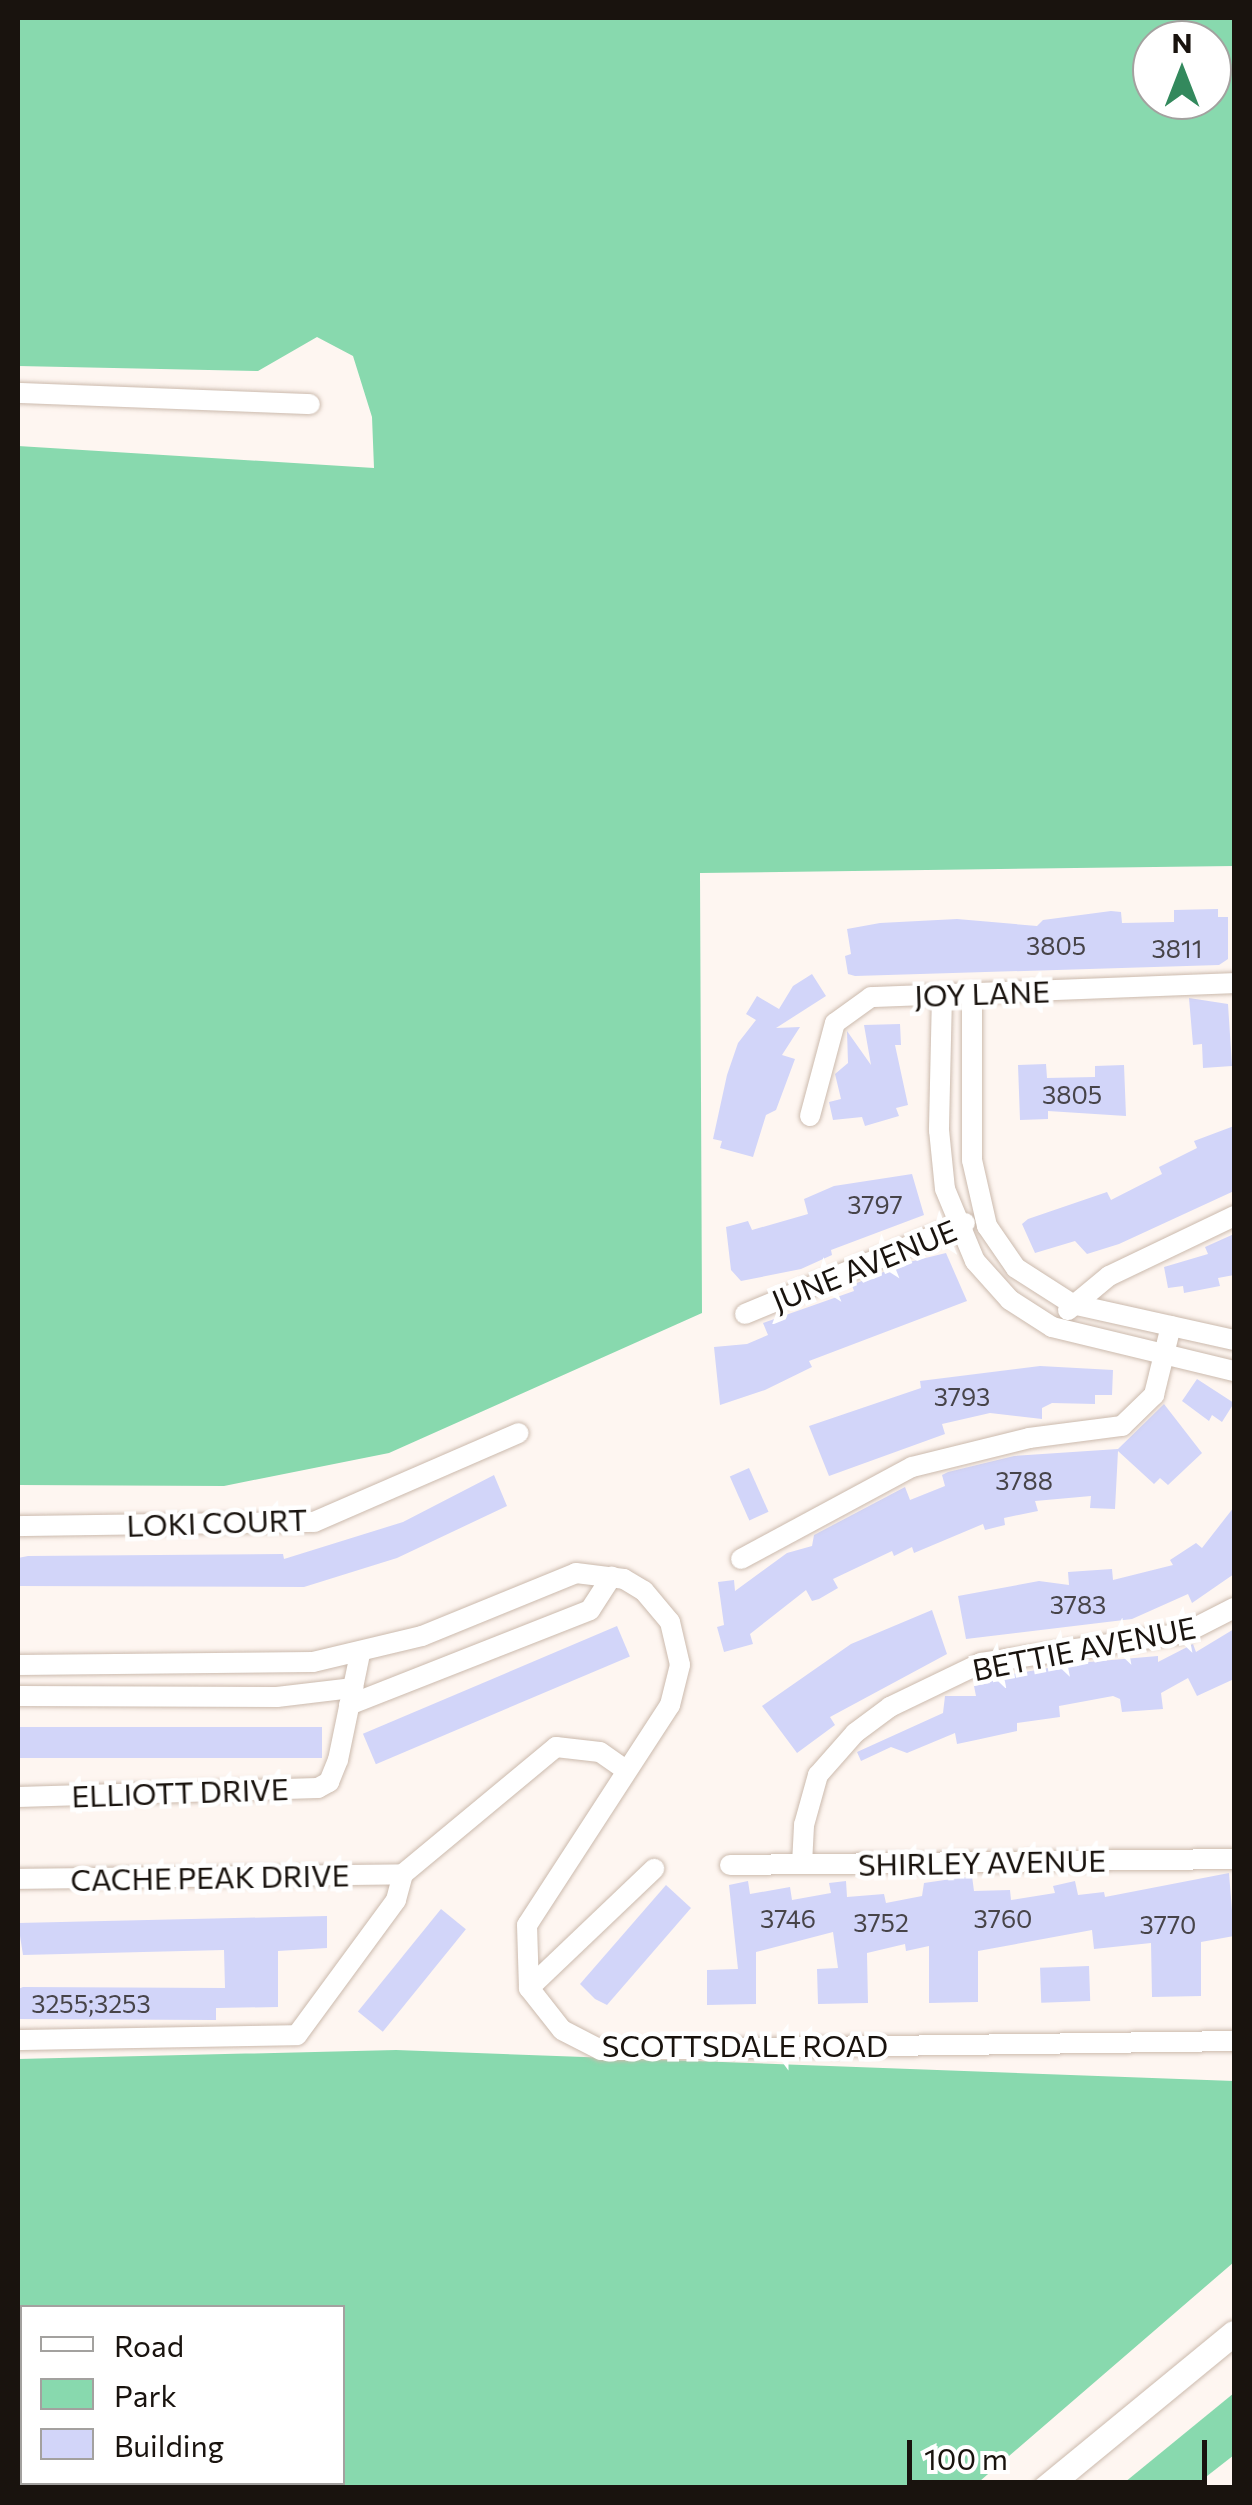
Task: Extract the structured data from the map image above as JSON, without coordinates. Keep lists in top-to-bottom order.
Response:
{
  "streets": {
    "street": [
      "JOY LANE",
      "JUNE AVENUE",
      "LOKI COURT",
      "BETTIE AVENUE",
      "ELLIOTT DRIVE",
      "SHIRLEY AVENUE",
      "CACHE PEAK DRIVE",
      "SCOTTSDALE ROAD"
    ]
  },
  "crossings": [
    ["BETTIE AVENUE", "SHIRLEY AVENUE"]
  ],
  "house_numbers": [
    "3805",
    "3811",
    "3805",
    "3797",
    "3793",
    "3788",
    "3783",
    "3746",
    "3760",
    "3752",
    "3770",
    "3255;3253"
  ],
  "legend": ["Road", "Park", "Building"],
  "scale_bar": "100 m",
  "north": "top"
}
